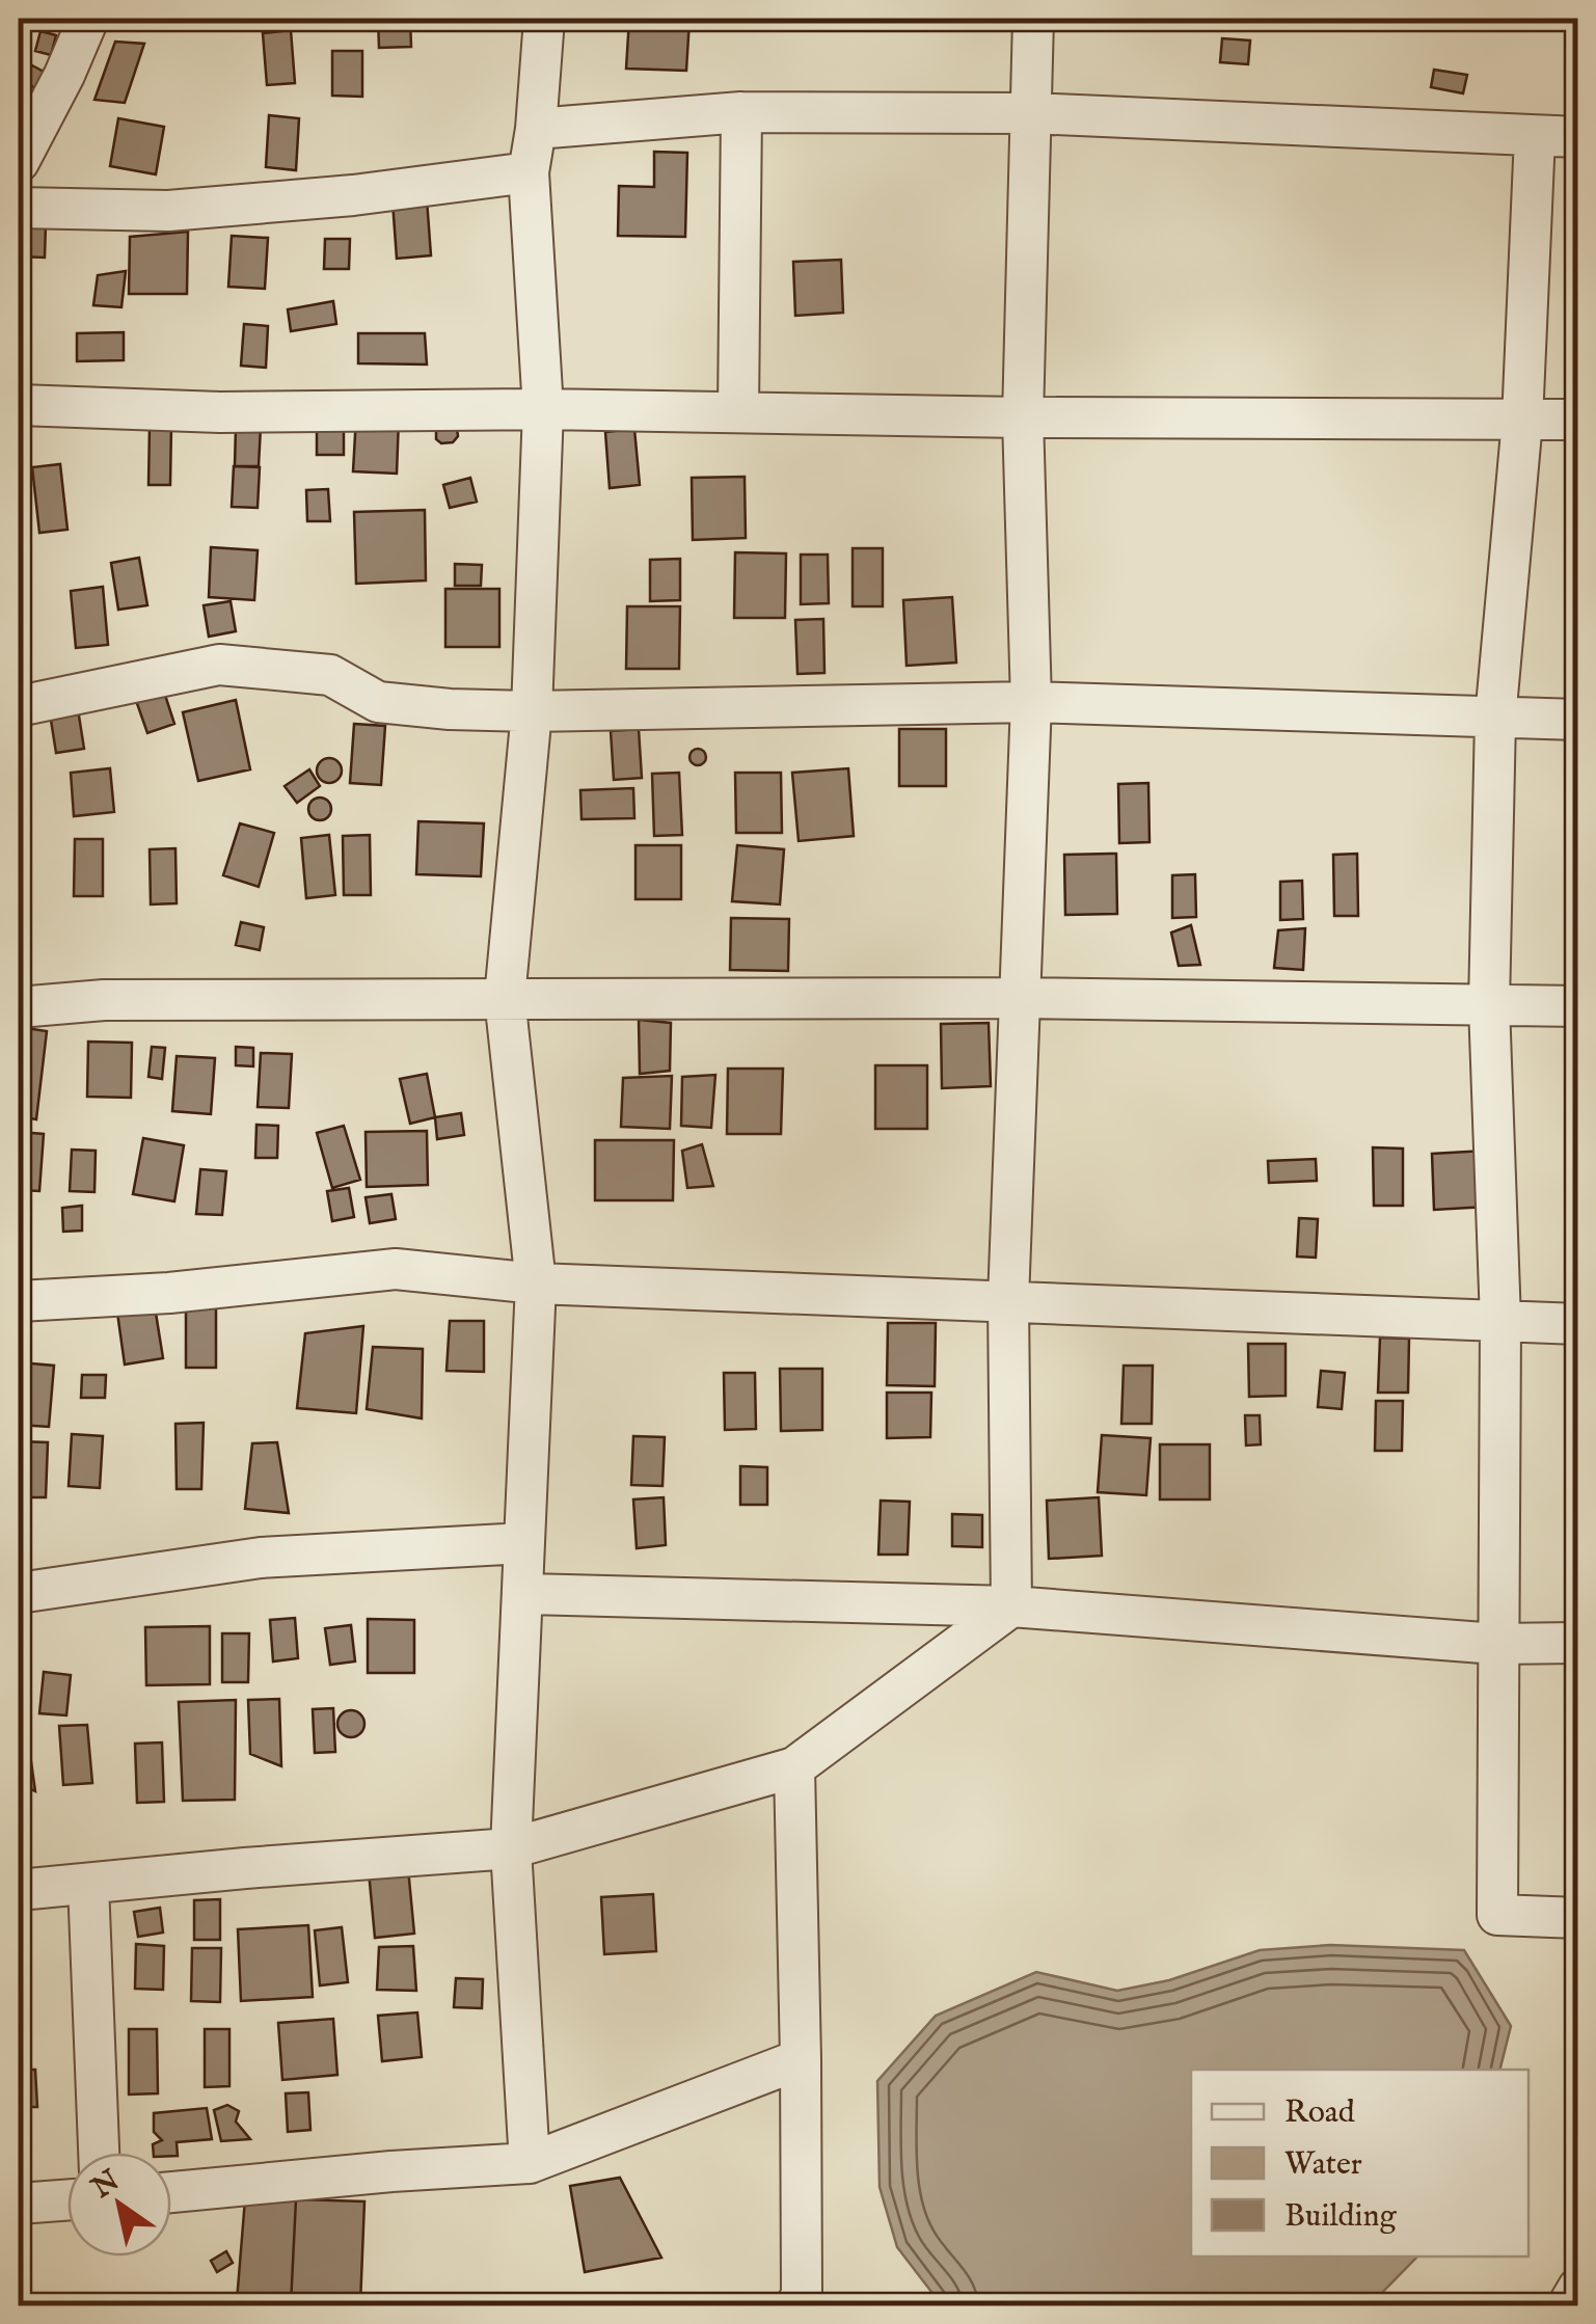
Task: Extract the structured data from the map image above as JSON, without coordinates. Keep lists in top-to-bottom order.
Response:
{
  "legend": ["Road", "Water", "Building"],
  "north": "top left"
}
